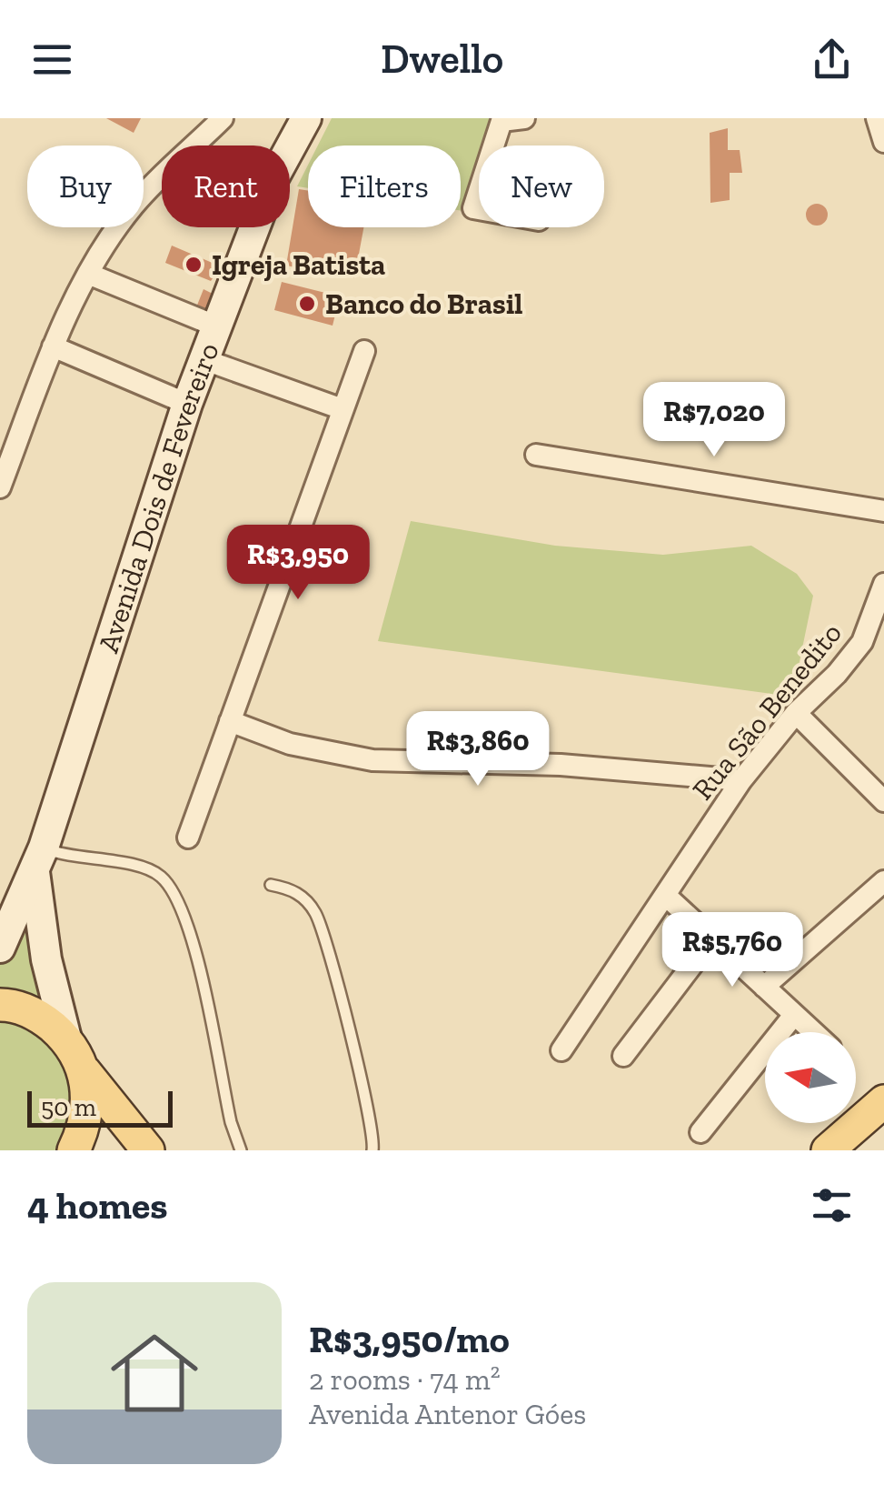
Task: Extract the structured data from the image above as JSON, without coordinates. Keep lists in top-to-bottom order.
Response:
{
  "streets": {
    "street": ["Avenida Dois de Fevereiro", "Rua São Benedito"]
  },
  "places": ["Igreja Batista", "Banco do Brasil"],
  "scale_bar": "50 m",
  "north": "left",
  "page": {
    "header": "Dwello",
    "chip": [
      "Buy",
      "Rent",
      "Filters",
      "New"
    ],
    "price": [
      "R$7,020",
      "R$3,950",
      "R$3,860",
      "R$5,760"
    ],
    "scale": "50 m",
    "heading": "4 homes",
    "list": [
      {
        "name": "R$3,950/mo",
        "note": "2 rooms · 74 m² · Avenida Antenor Góes"
      }
    ]
  }
}
